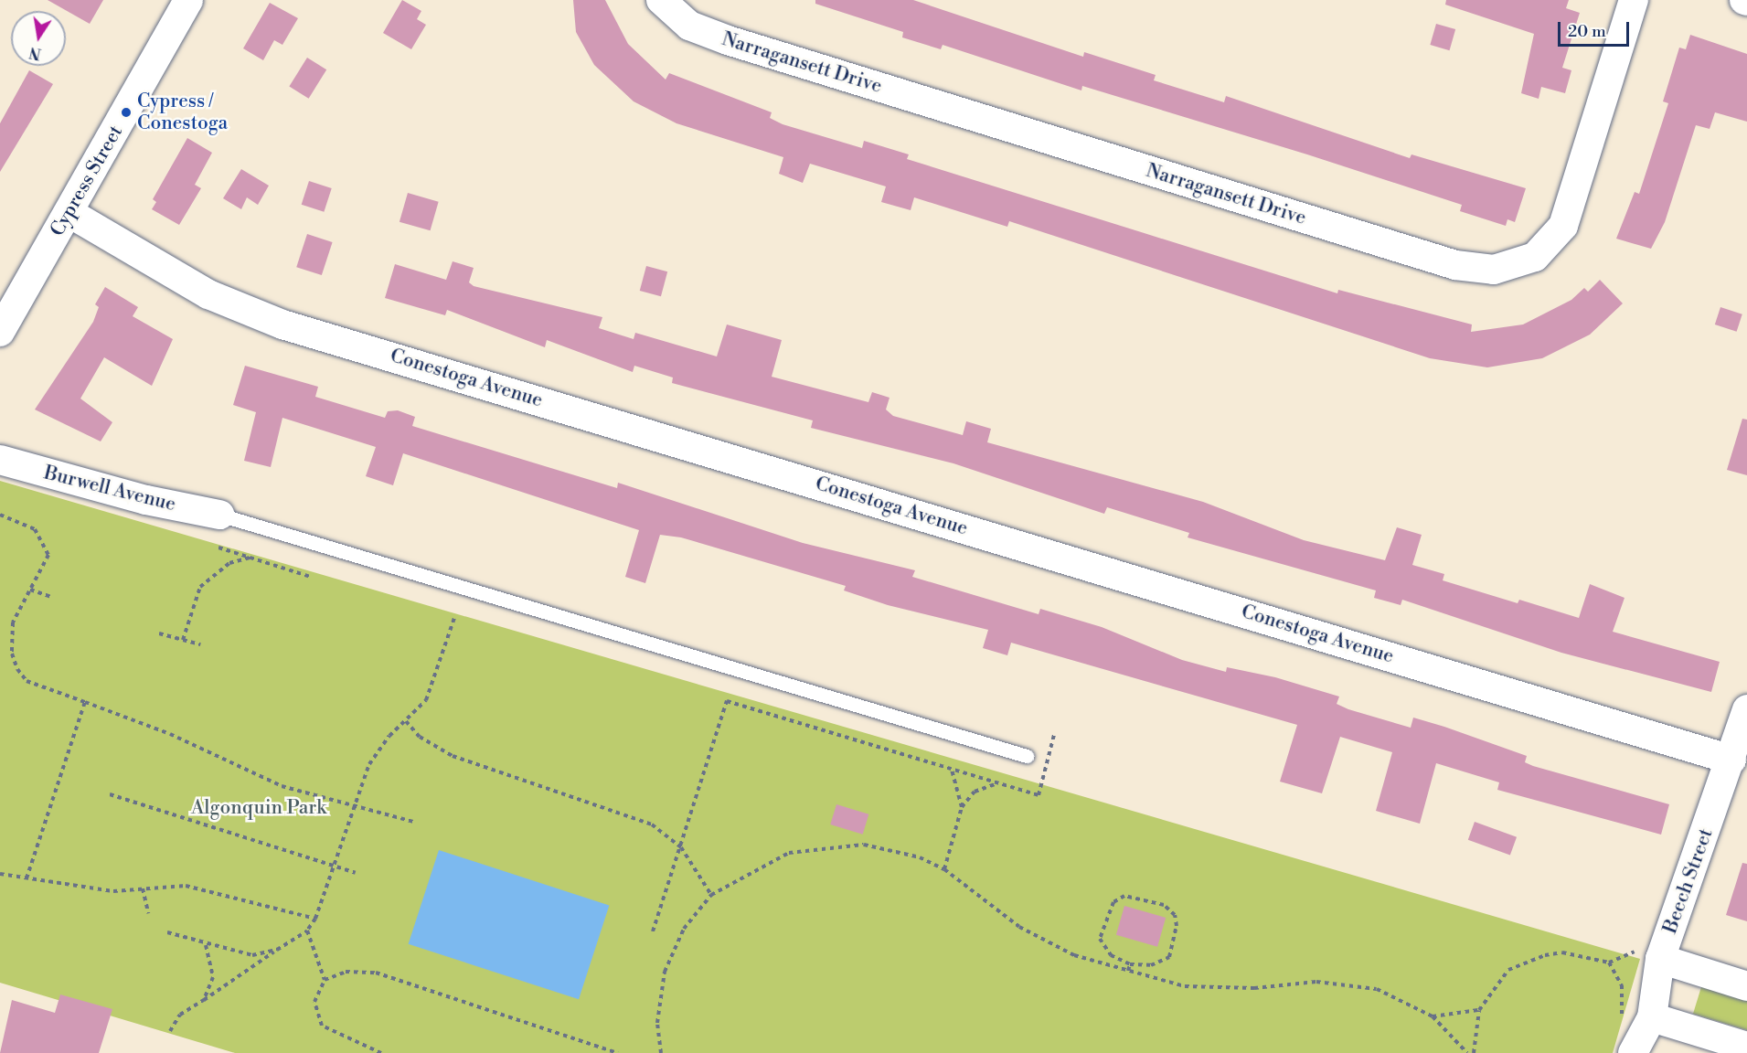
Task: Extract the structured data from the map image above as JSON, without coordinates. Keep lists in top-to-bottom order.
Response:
{
  "streets": {
    "street": [
      "Narragansett Drive",
      "Cypress Street",
      "Conestoga Avenue",
      "Burwell Avenue",
      "Beech Street"
    ]
  },
  "crossings": [
    ["Cypress Street", "Conestoga Avenue"],
    ["Conestoga Avenue", "Beech Street"]
  ],
  "parks": ["Algonquin Park"],
  "places": ["Cypress / Conestoga"],
  "scale_bar": "20 m",
  "north": "bottom"
}
